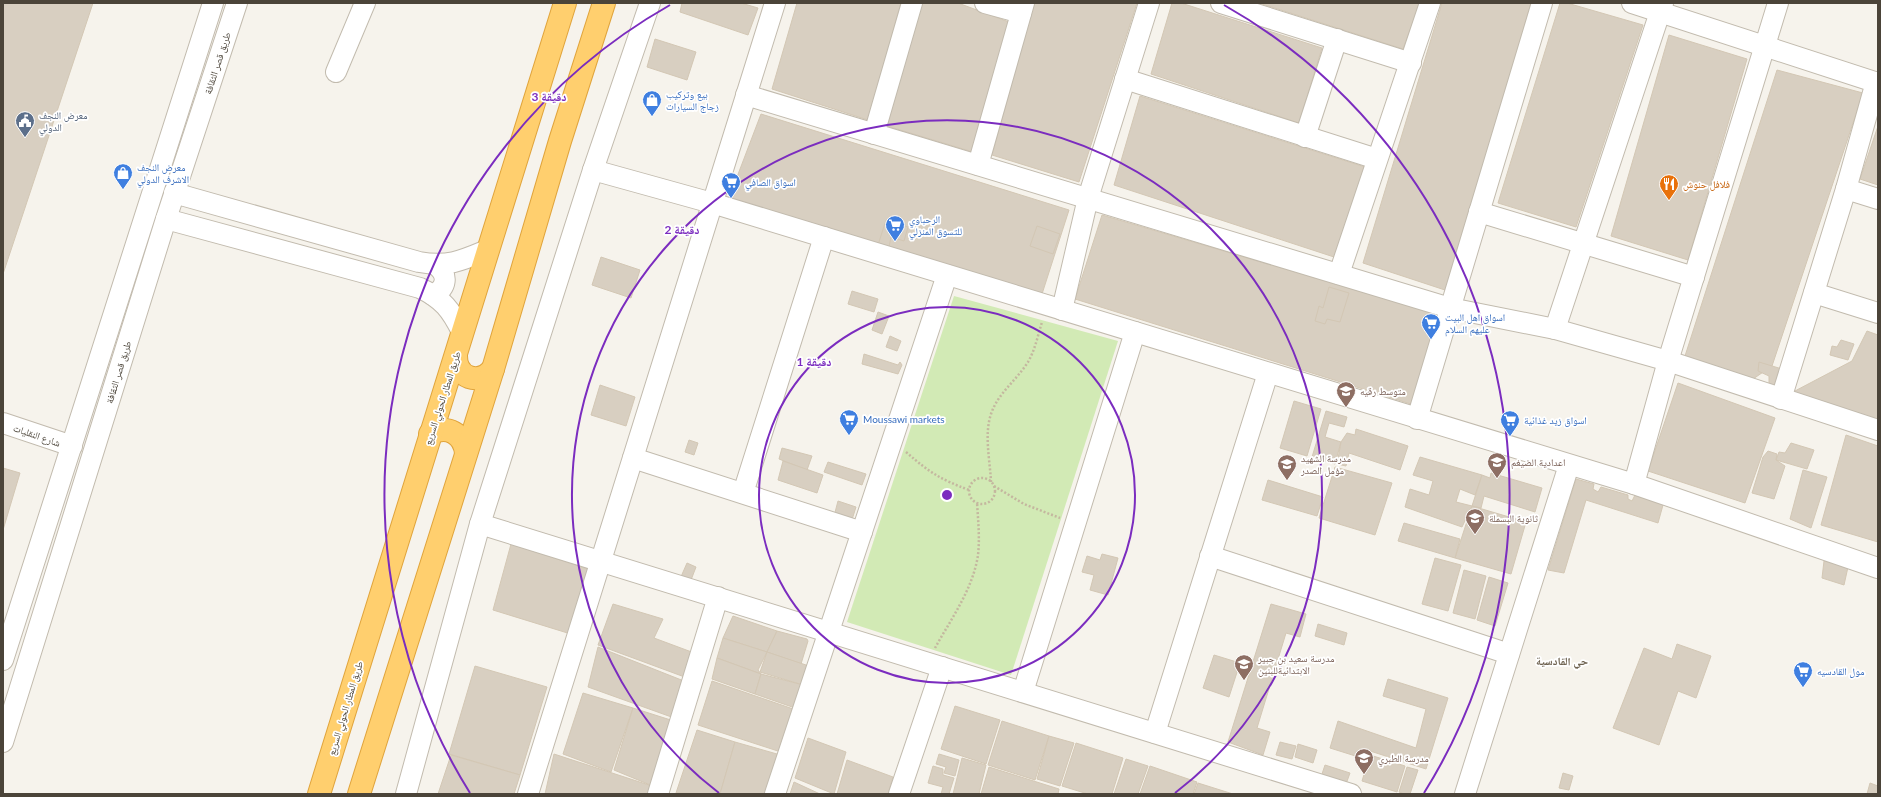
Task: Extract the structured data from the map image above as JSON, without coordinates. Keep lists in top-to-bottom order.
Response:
{
  "streets": {
    "highway": ["طريق المطار الحولي السريع"],
    "street": ["طريق قصر الثقافة", "شارع النقليات"]
  },
  "districts": ["حي القادسية"],
  "places": {
    "shop": ["بيع وتركيب زجاج السيارات", "معرض النجف الاشرف الدولي"],
    "public building": ["معرض النجف الدولي"],
    "supermarket": [
      "اسواق الصافي",
      "الرحباوي للتسوق المنزلي",
      "اسواق اهل البيت عليهم السلام",
      "Moussawi markets",
      "اسواق زيد غذائية",
      "مول القادسيه"
    ],
    "restaurant": ["فلافل حنوش"],
    "school or university": [
      "متوسط رقيه",
      "اعدادية الضيغم",
      "مدرسة الشهيد مؤمل الصدر",
      "ثانوية البسملة",
      "مدرسة سعيد بن جبير الابتدائيةللبنين",
      "مدرسة الطبري"
    ]
  },
  "rings": ["3 دقيقة", "2 دقيقة", "1 دقيقة"]
}
